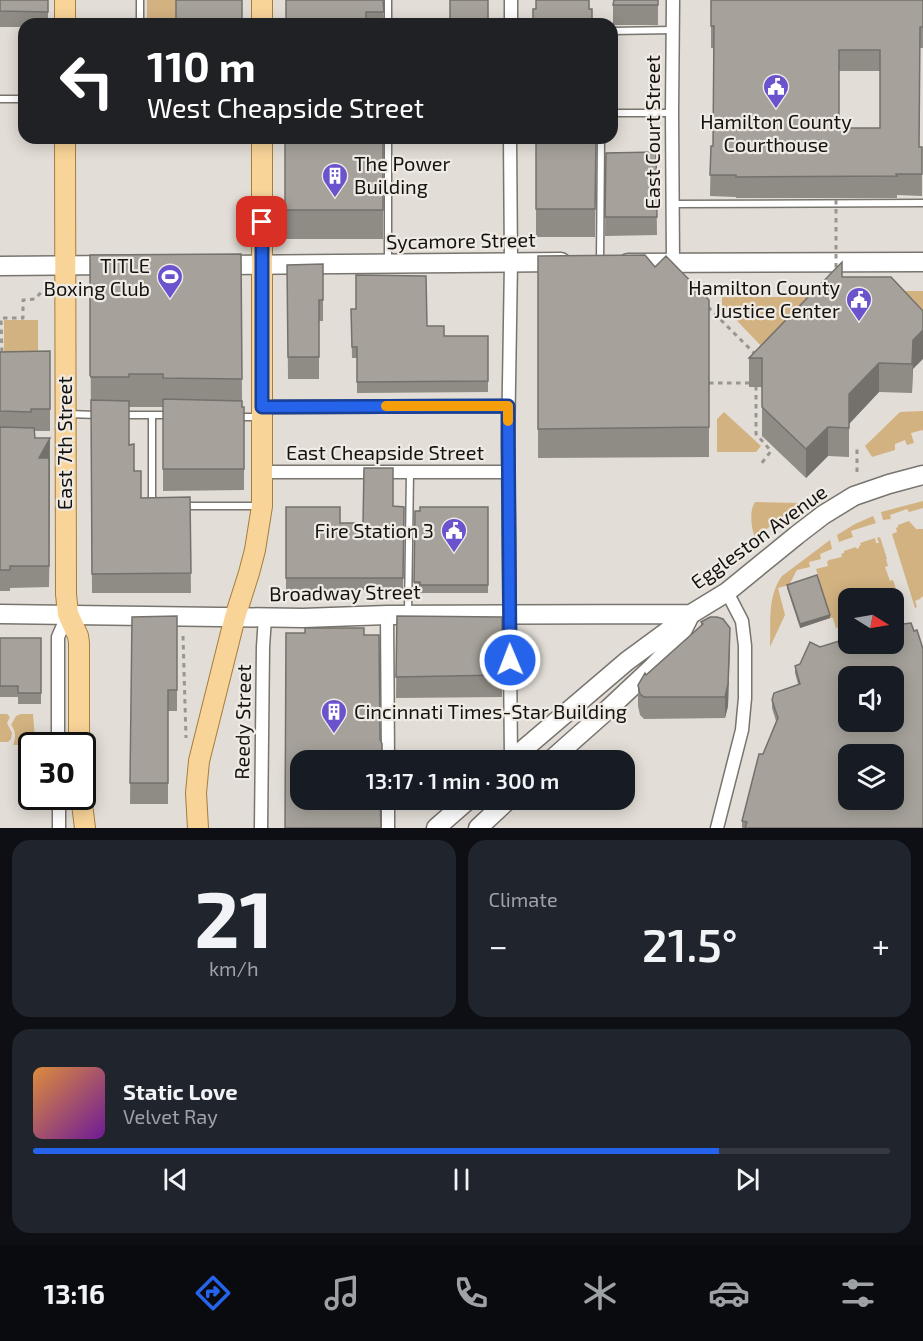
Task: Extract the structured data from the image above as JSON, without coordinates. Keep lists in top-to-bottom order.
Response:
{
  "streets": {
    "main road": [
      "Sycamore Street",
      "East 7th Street",
      "Eggleston Avenue",
      "Broadway Street"
    ],
    "street": ["East Court Street", "East Cheapside Street", "Reedy Street"]
  },
  "crossings": [
    ["East Court Street", "Sycamore Street"],
    ["East 7th Street", "Broadway Street"],
    ["Eggleston Avenue", "Broadway Street"],
    ["Broadway Street", "Reedy Street"]
  ],
  "places": {
    "public building": ["Hamilton County Courthouse", "Hamilton County Justice Center", "Fire Station 3"],
    "building": ["The Power Building", "Cincinnati Times-Star Building"],
    "sports": ["TITLE Boxing Club"]
  },
  "north": "right",
  "page": {
    "turn": ["110 m", "West Cheapside Street"],
    "limit": "30",
    "trip": "13:17 · 1 min · 300 m",
    "tile": [
      ["21", "km/h"],
      "Climate"
    ],
    "heat": ["−", "21.5°", "+"],
    "song": ["Static Love", "Velvet Ray"],
    "tabs": "13:16"
  }
}
